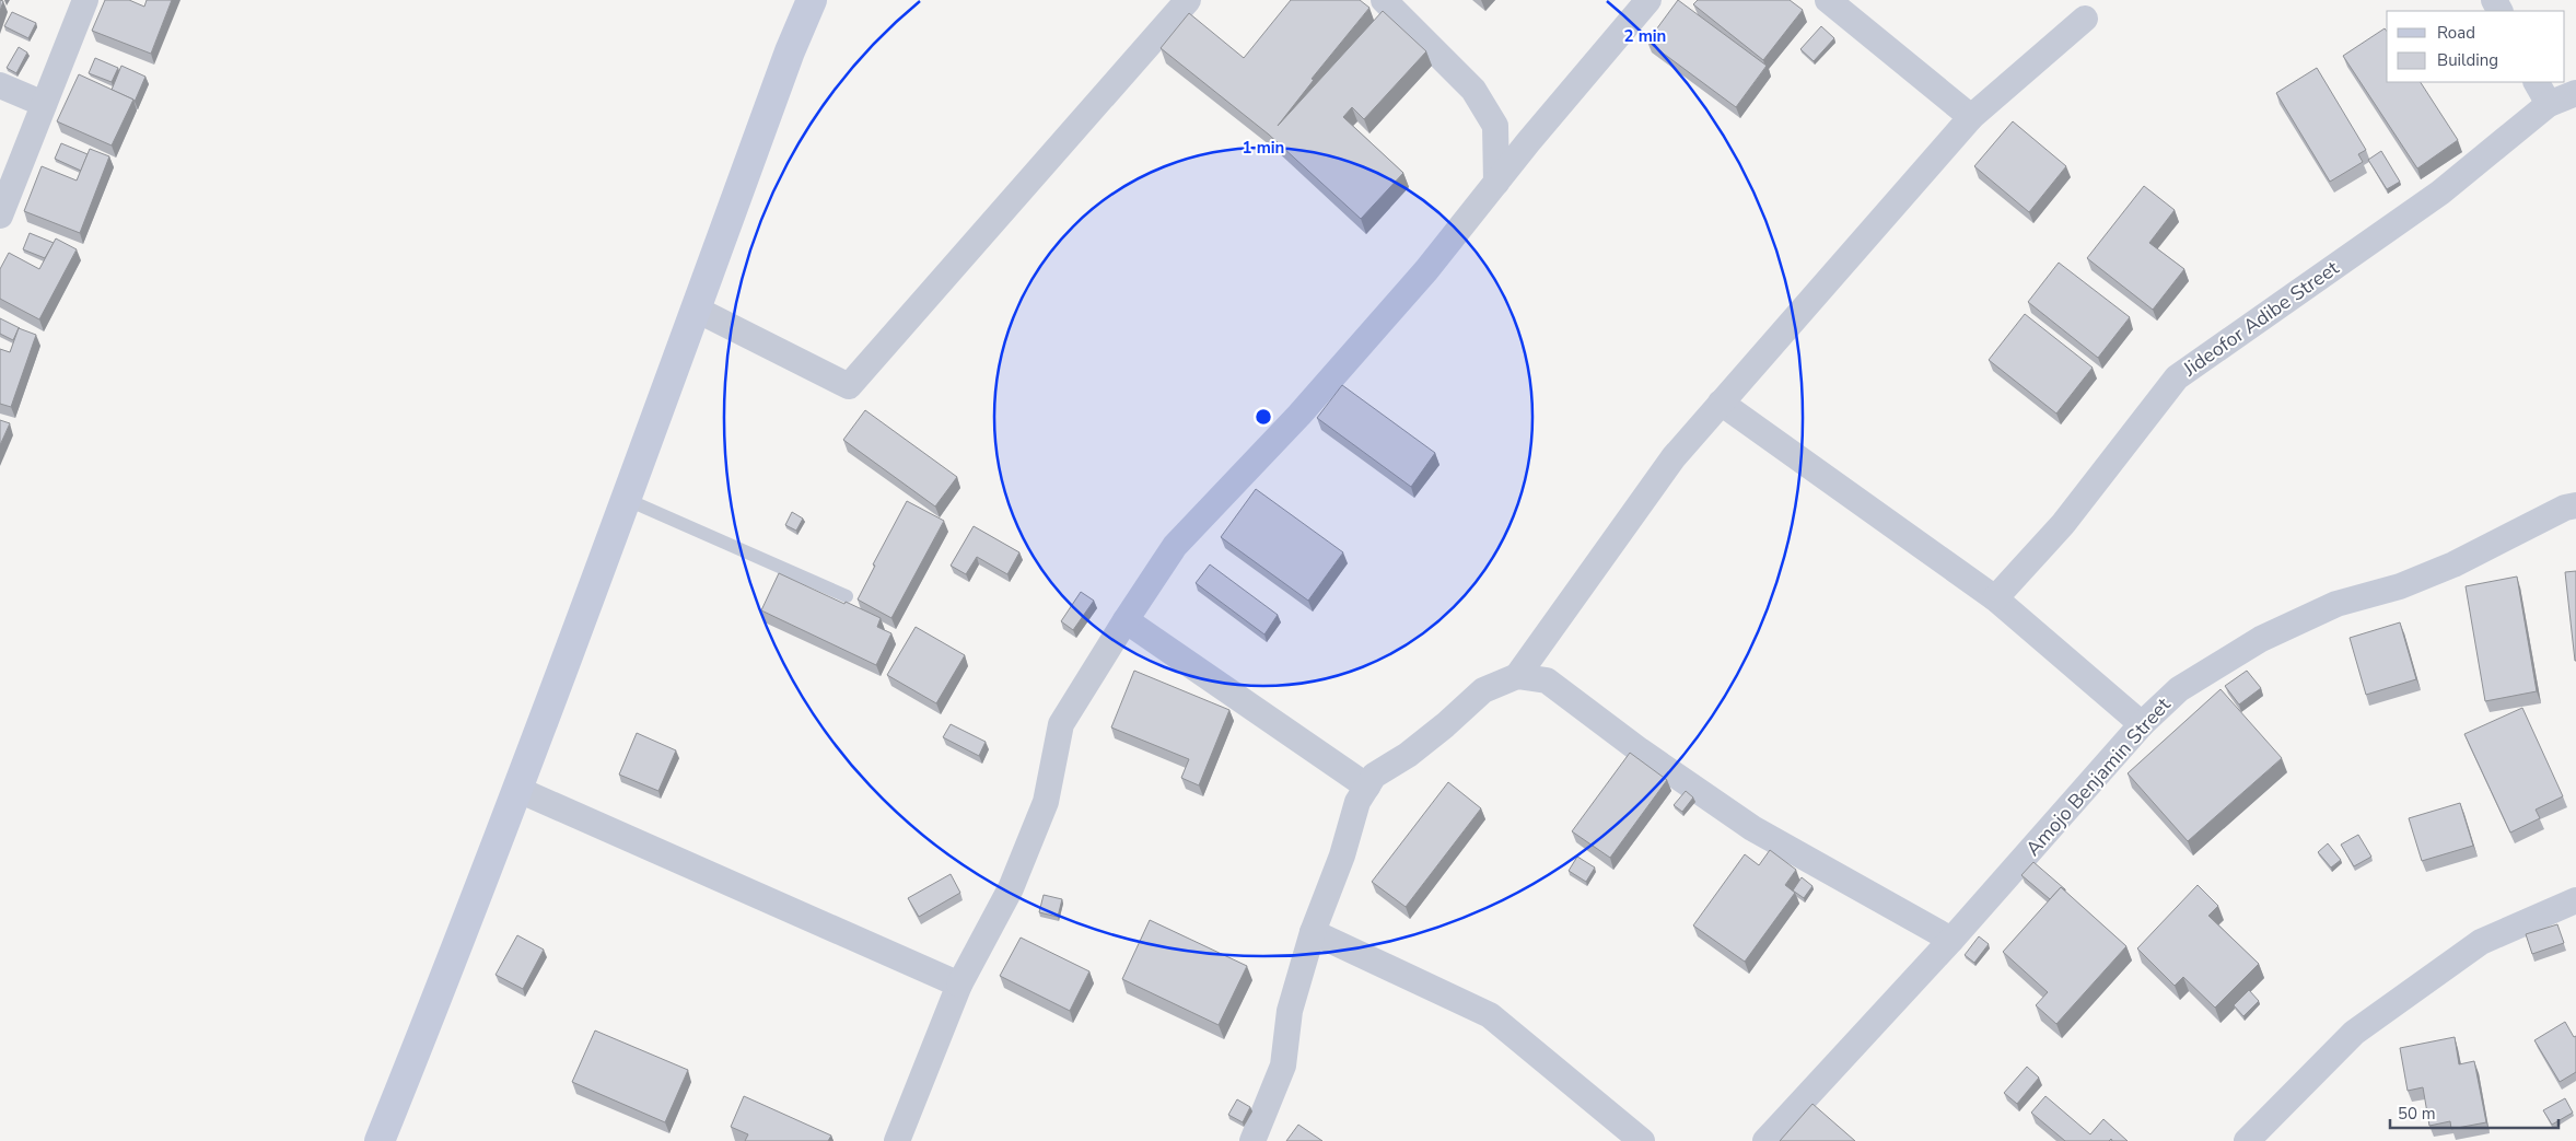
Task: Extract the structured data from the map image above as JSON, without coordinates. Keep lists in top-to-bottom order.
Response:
{
  "streets": {
    "street": ["Jideofor Adibe Street", "Amojo Benjamin Street"]
  },
  "legend": ["Road", "Building"],
  "scale_bar": "50 m",
  "rings": ["2 min", "1 min"]
}
